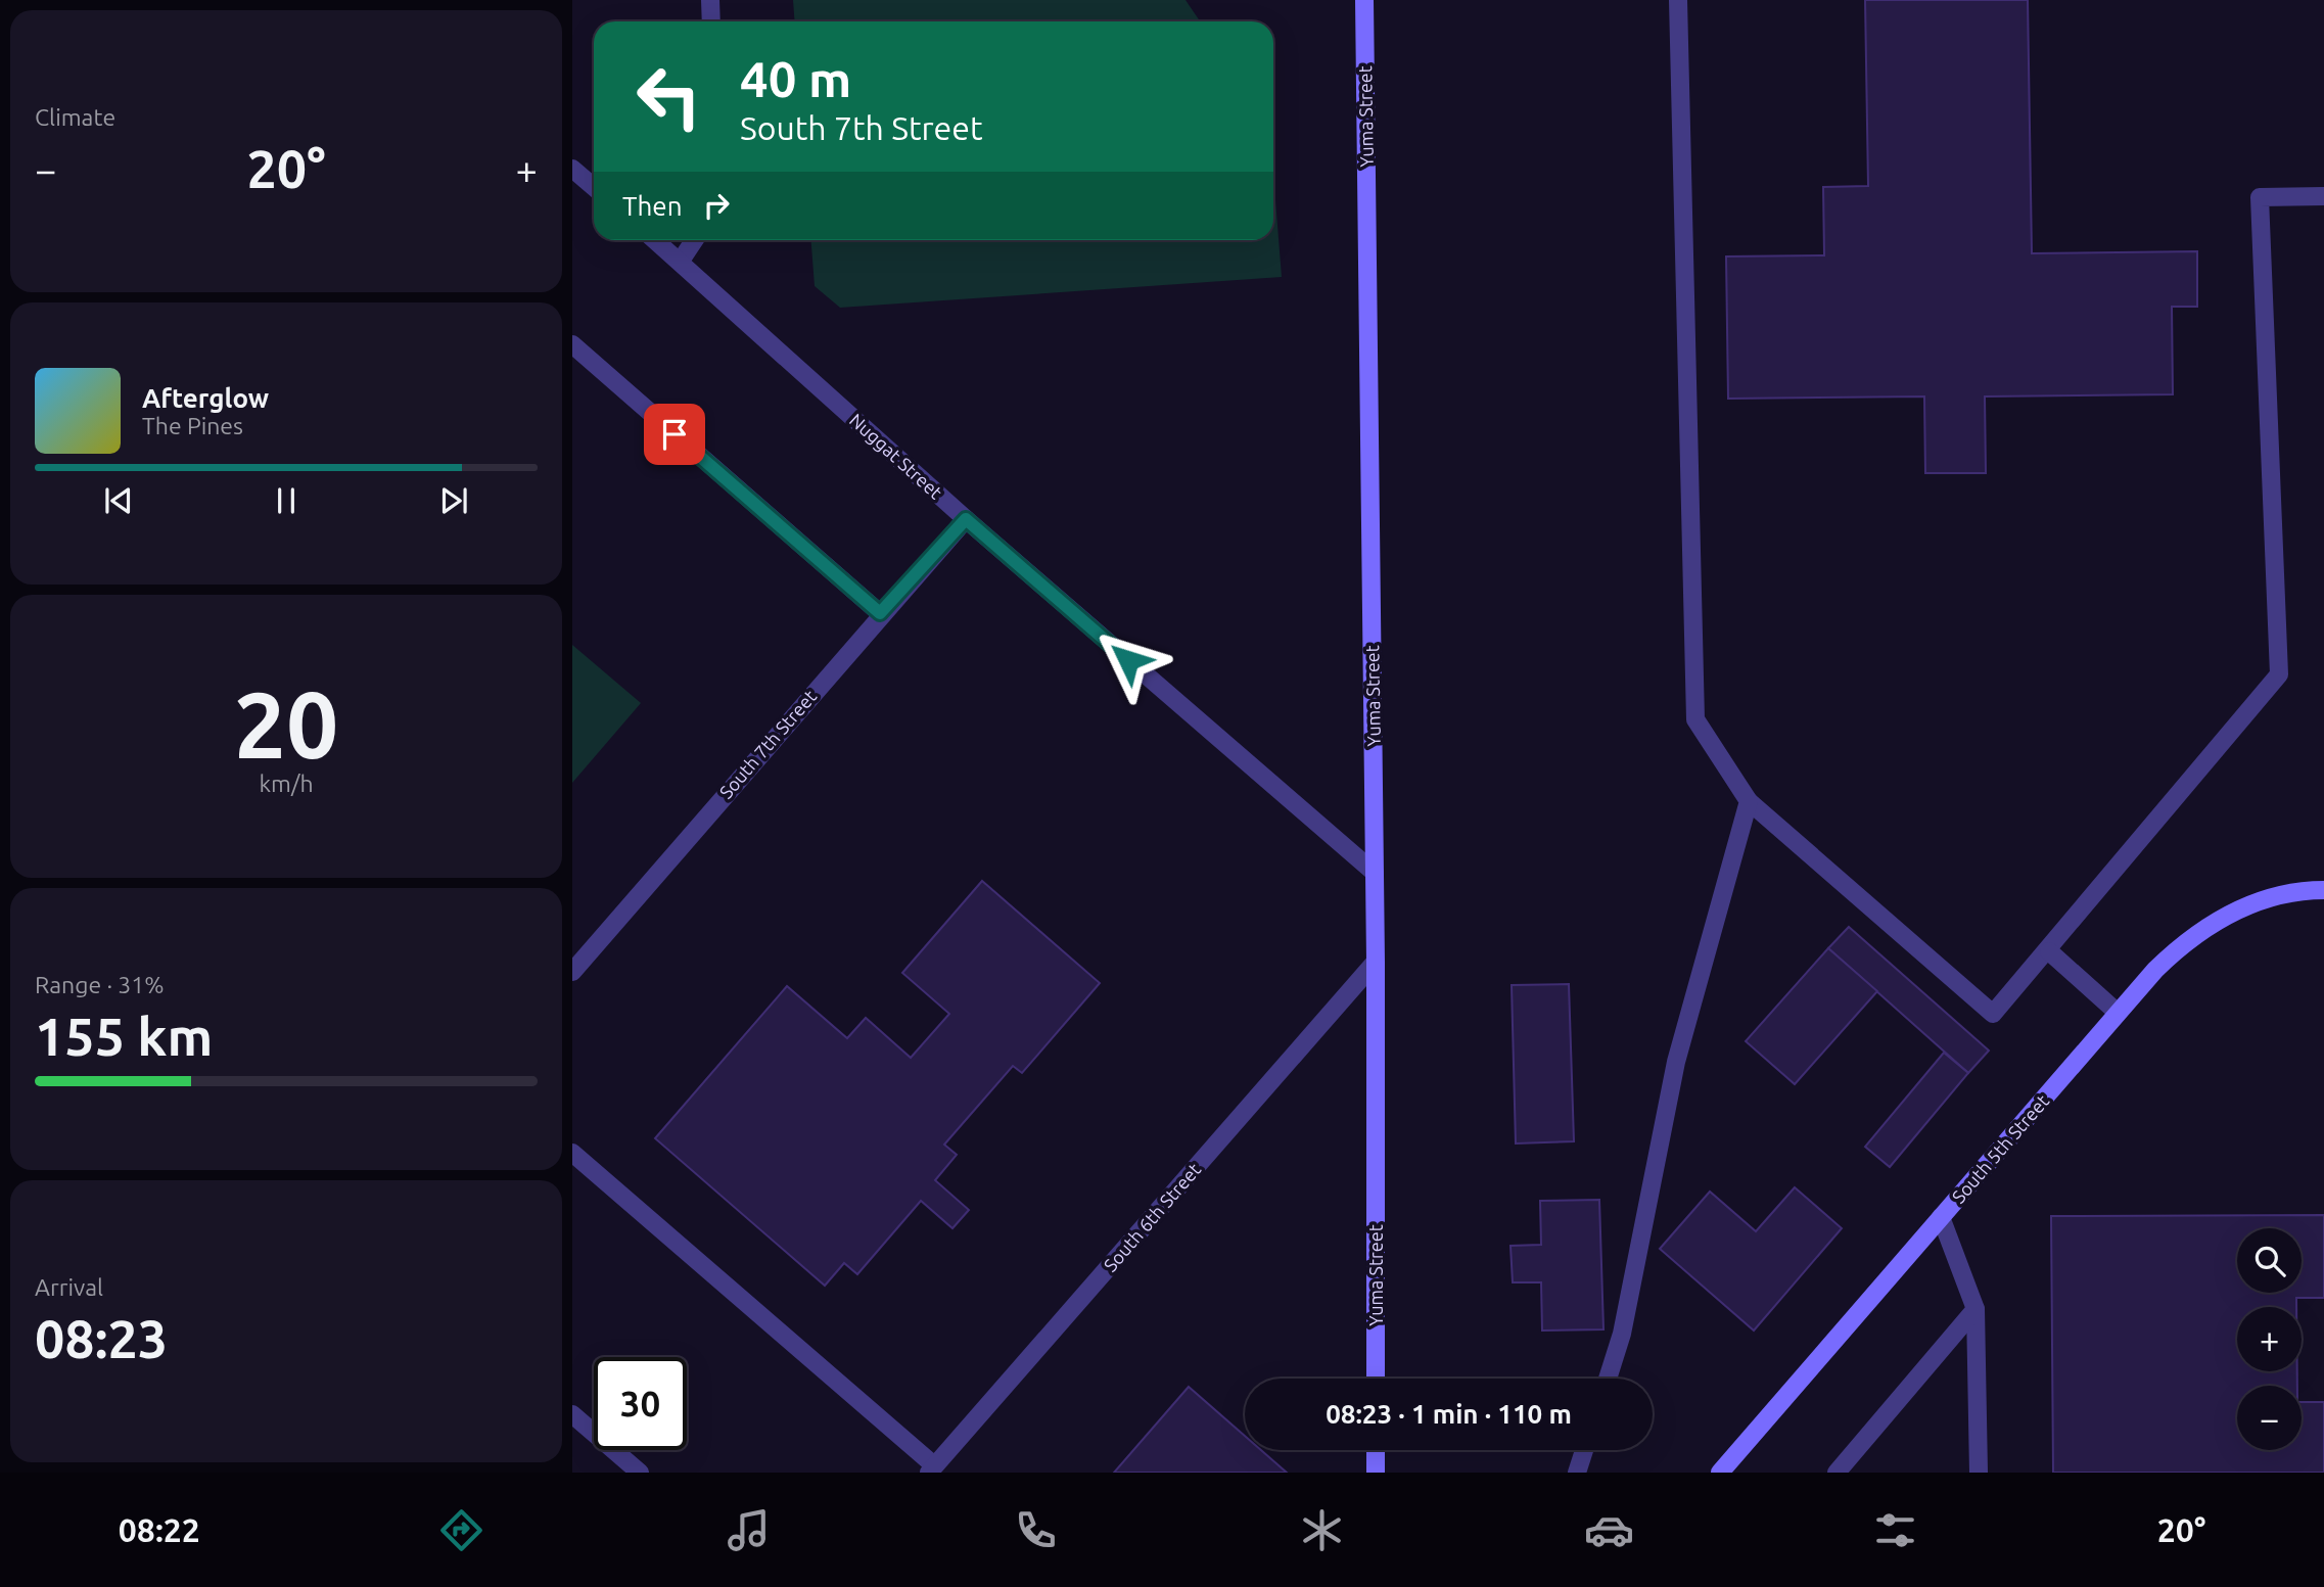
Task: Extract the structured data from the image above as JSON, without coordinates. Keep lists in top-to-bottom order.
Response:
{
  "streets": {
    "street": [
      "Yuma Street",
      "Nuggat Street",
      "South 7th Street",
      "South 5th Street",
      "South 6th Street"
    ]
  },
  "crossings": [
    ["Yuma Street", "Nuggat Street"],
    ["Yuma Street", "South 6th Street"],
    ["Nuggat Street", "South 7th Street"]
  ],
  "page": {
    "tile": [
      "Climate",
      ["20", "km/h"],
      ["Range · 31%", "155 km"],
      ["Arrival", "08:23"]
    ],
    "turn": ["40 m", "South 7th Street"],
    "heat": ["−", "20°", "+"],
    "then": "Then",
    "song": ["Afterglow", "The Pines"],
    "map_buttons": ["+", "−"],
    "limit": "30",
    "trip": "08:23 · 1 min · 110 m",
    "tabs": ["08:22", "20°"]
  }
}
